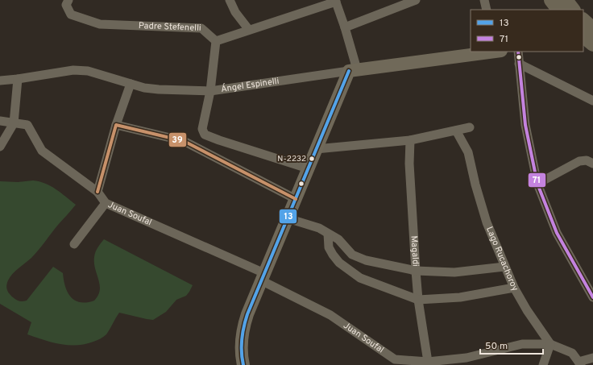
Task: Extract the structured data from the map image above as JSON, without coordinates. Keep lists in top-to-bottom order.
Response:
{
  "streets": {
    "main road": ["Ángel Espinelli"],
    "street": [
      "Padre Stefenelli",
      "Juan Soufal",
      "Magaldi",
      "Lago Rucachoroy"
    ]
  },
  "crossings": [
    ["Juan Soufal", "Magaldi"],
    ["Juan Soufal", "Lago Rucachoroy"]
  ],
  "places": ["N-2232"],
  "lines": ["transit line 71", "transit line 13", "transit line 39"],
  "legend": ["13", "71"],
  "scale_bar": "50 m"
}
